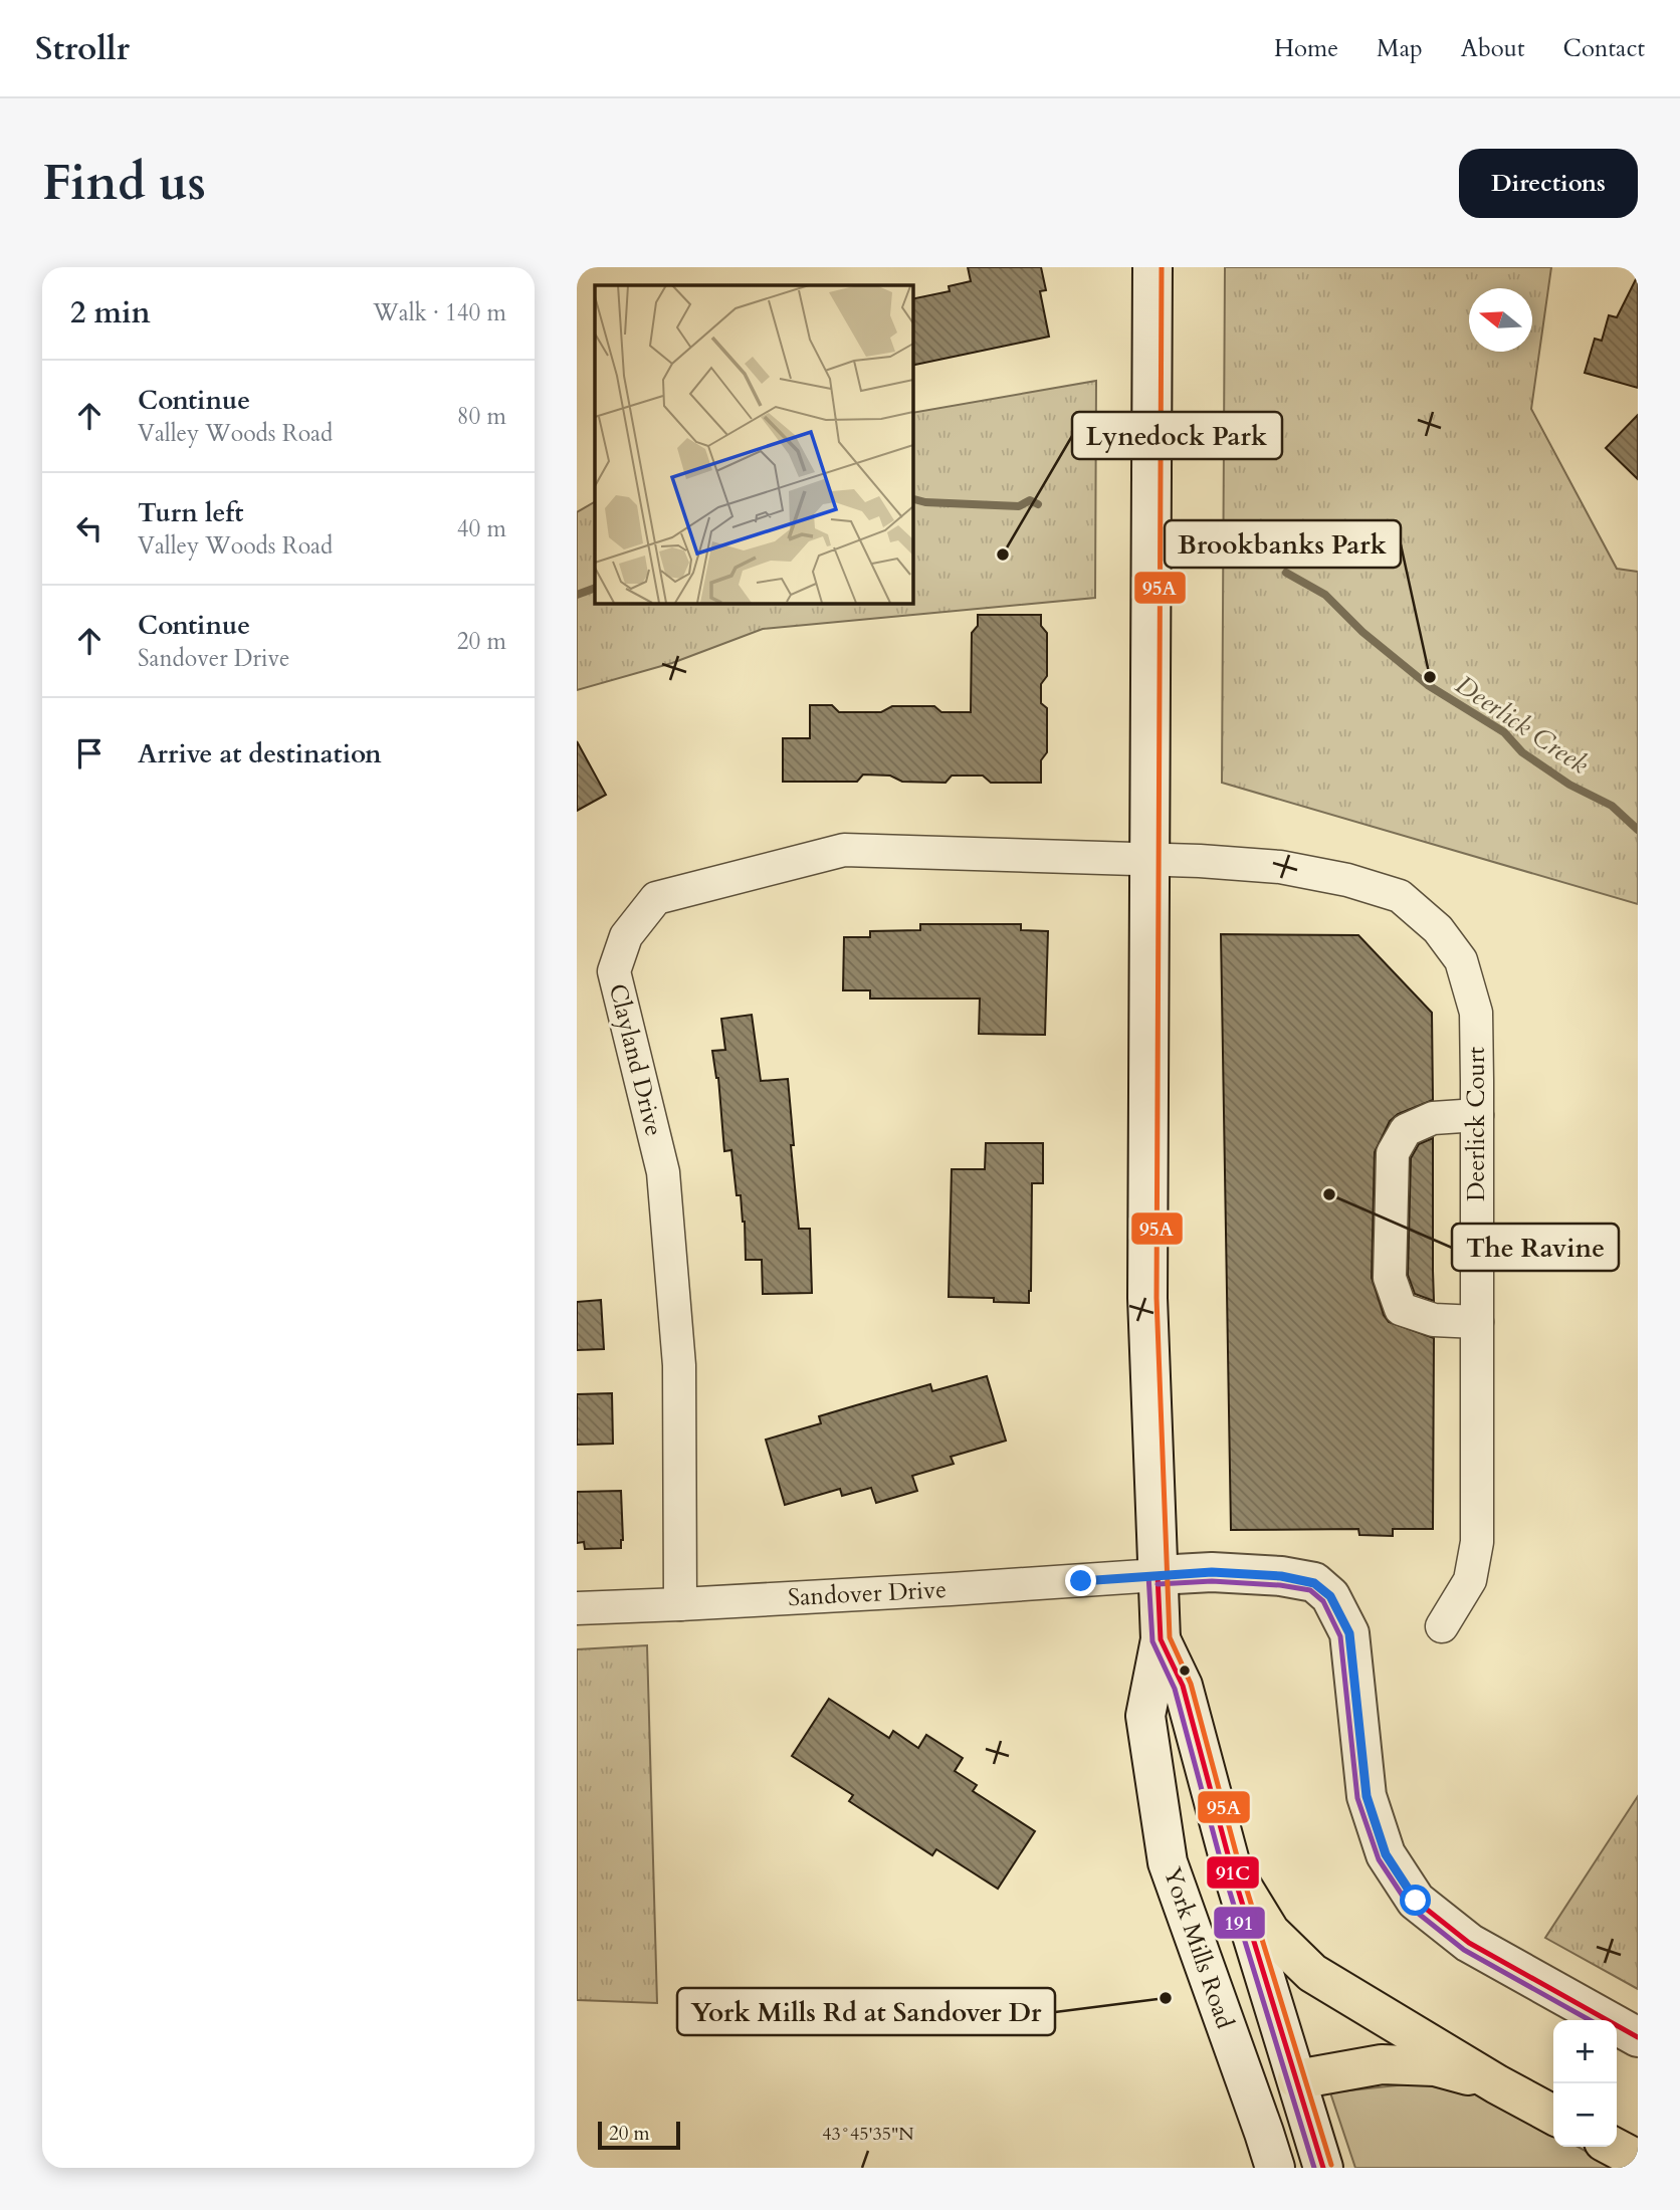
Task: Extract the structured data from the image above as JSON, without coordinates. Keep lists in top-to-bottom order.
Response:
{
  "streets": {
    "main road": ["York Mills Road"],
    "street": ["Clayland Drive", "Deerlick Court", "Sandover Drive"]
  },
  "crossings": [
    ["Clayland Drive", "Deerlick Court"],
    ["Clayland Drive", "Sandover Drive"],
    ["Clayland Drive", "York Mills Road"],
    ["Deerlick Court", "York Mills Road"],
    ["Sandover Drive", "York Mills Road"]
  ],
  "water": ["Deerlick Creek"],
  "places": [
    "Lynedock Park",
    "Brookbanks Park",
    "The Ravine",
    "York Mills Rd at Sandover Dr"
  ],
  "lines": ["transit line 95A", "transit line 91C", "transit line 191"],
  "scale_bar": "20 m",
  "north": "left",
  "page": {
    "header": "Strollr",
    "nav": [
      "Home",
      "Map",
      "About",
      "Contact"
    ],
    "buttons": "Directions",
    "title": "Find us",
    "heading": ["2 min", "Walk · 140 m"],
    "list": [
      ["Continue", "Valley Woods Road", "80 m"],
      ["Turn left", "Valley Woods Road", "40 m"],
      ["Continue", "Sandover Drive", "20 m"],
      "Arrive at destination"
    ],
    "map_buttons": ["+", "−"],
    "scale": "20 m"
  },
  "coordinates": ["43°45'35\"N"]
}
